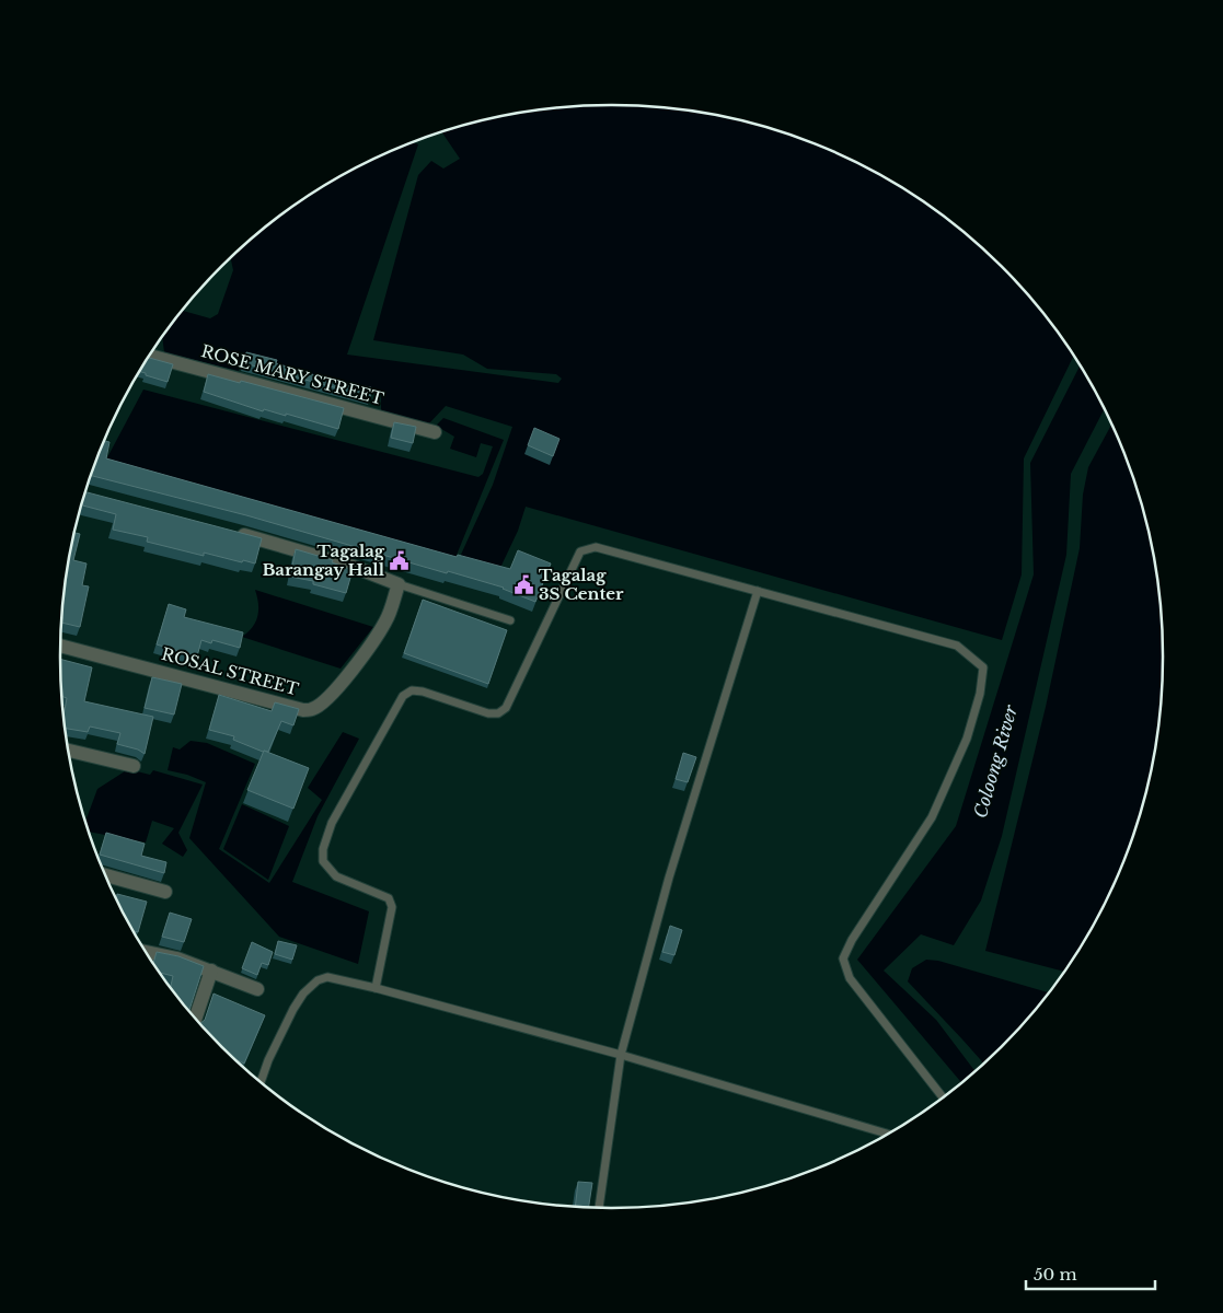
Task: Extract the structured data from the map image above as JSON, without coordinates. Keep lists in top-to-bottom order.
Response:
{
  "streets": {
    "street": ["ROSE MARY STREET", "ROSAL STREET"]
  },
  "water": ["Coloong River"],
  "places": {
    "public building": ["Tagalag Barangay Hall", "Tagalag 3S Center"]
  },
  "scale_bar": "50 m"
}
